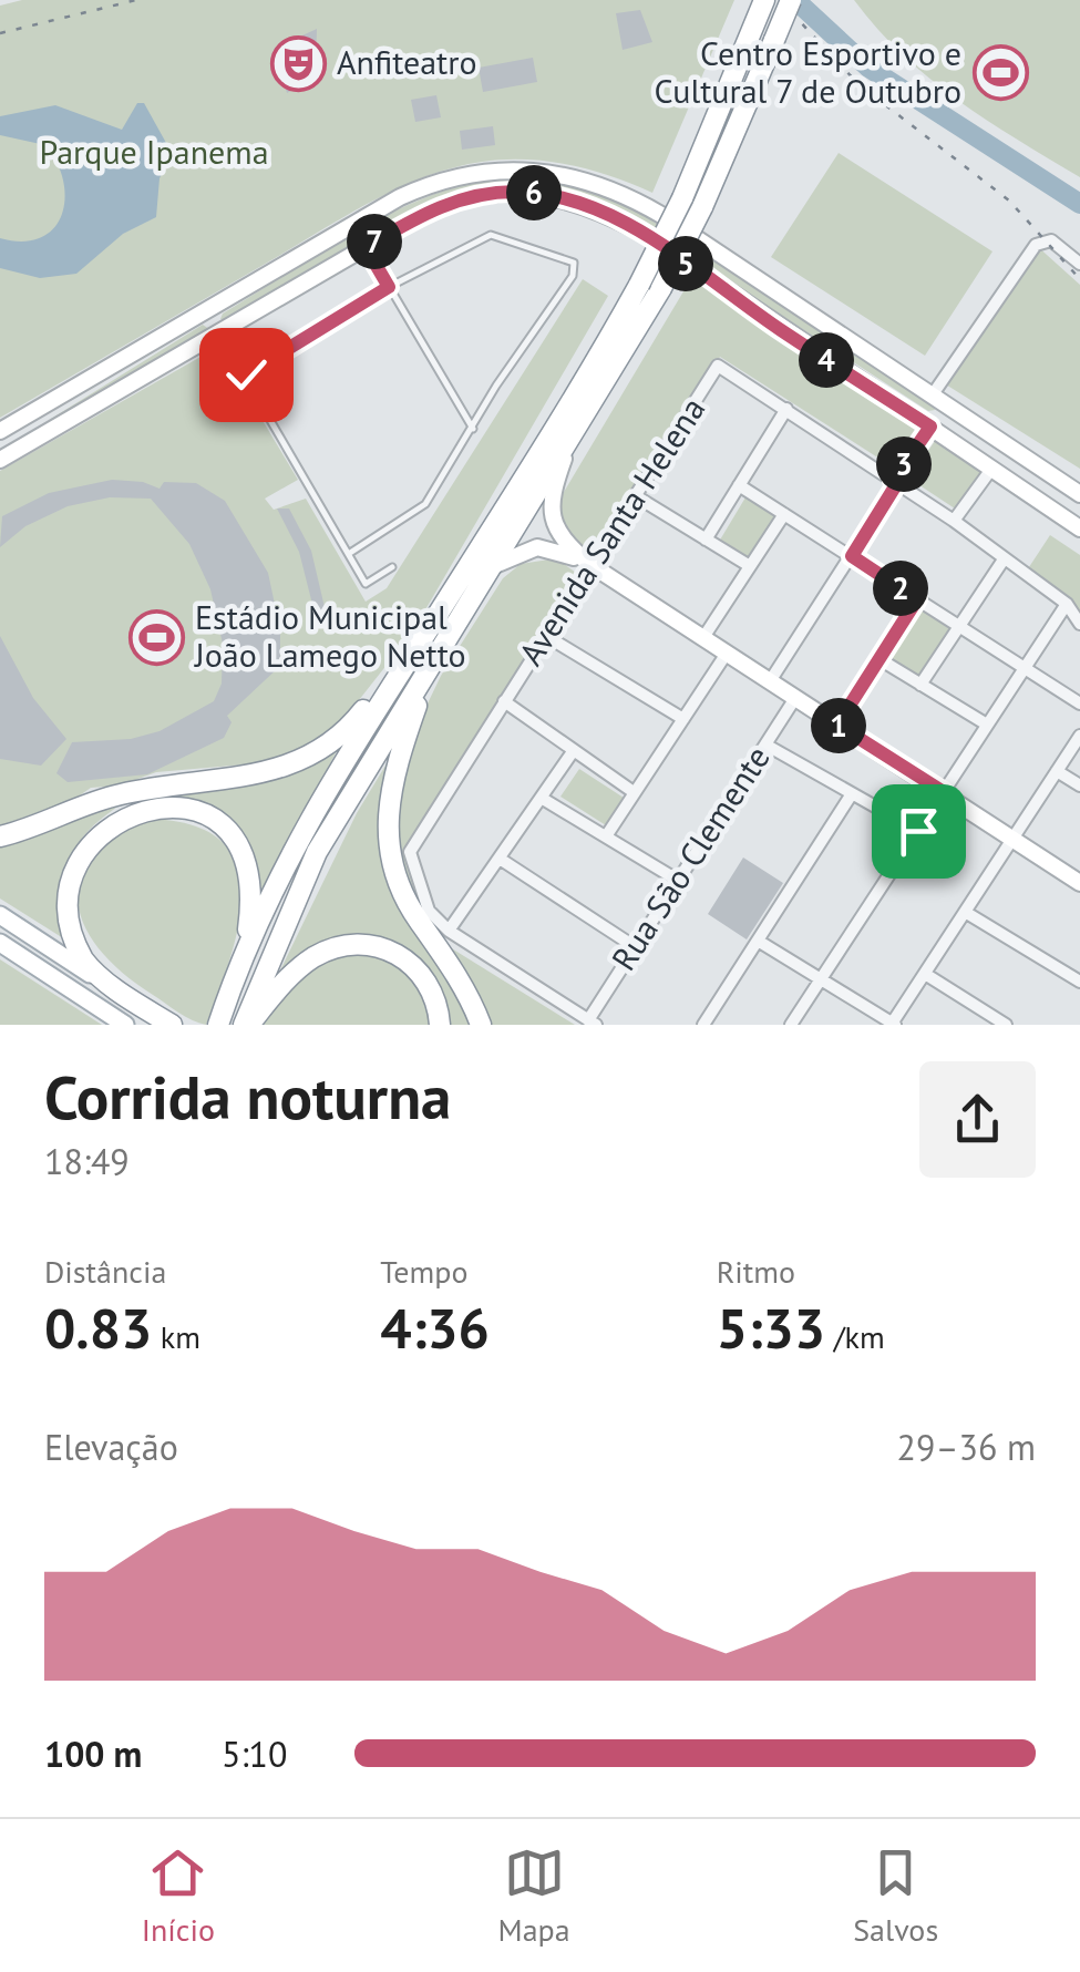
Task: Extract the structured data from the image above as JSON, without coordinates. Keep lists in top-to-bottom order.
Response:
{
  "streets": {
    "street": ["Avenida Santa Helena", "Rua São Clemente"]
  },
  "crossings": [
    ["Avenida Santa Helena", "Rua São Clemente"]
  ],
  "parks": ["Parque Ipanema"],
  "places": {
    "theatre": ["Anfiteatro"],
    "sports": ["Centro Esportivo e Cultural 7 de Outubro", "Estádio Municipal João Lamego Netto"]
  },
  "page": {
    "pins": [
      "6",
      "7",
      "5",
      "4",
      "3",
      "2",
      "1"
    ],
    "heading": ["Corrida noturna", "18:49"],
    "stats": [
      ["Distância", "0.83 km"],
      ["Tempo", "4:36"],
      ["Ritmo", "5:33 /km"]
    ],
    "chart": ["Elevação", "29–36 m"],
    "list": [
      {
        "name": "100 m",
        "note": "5:10"
      }
    ],
    "tabs": ["Início", "Mapa", "Salvos"]
  }
}
